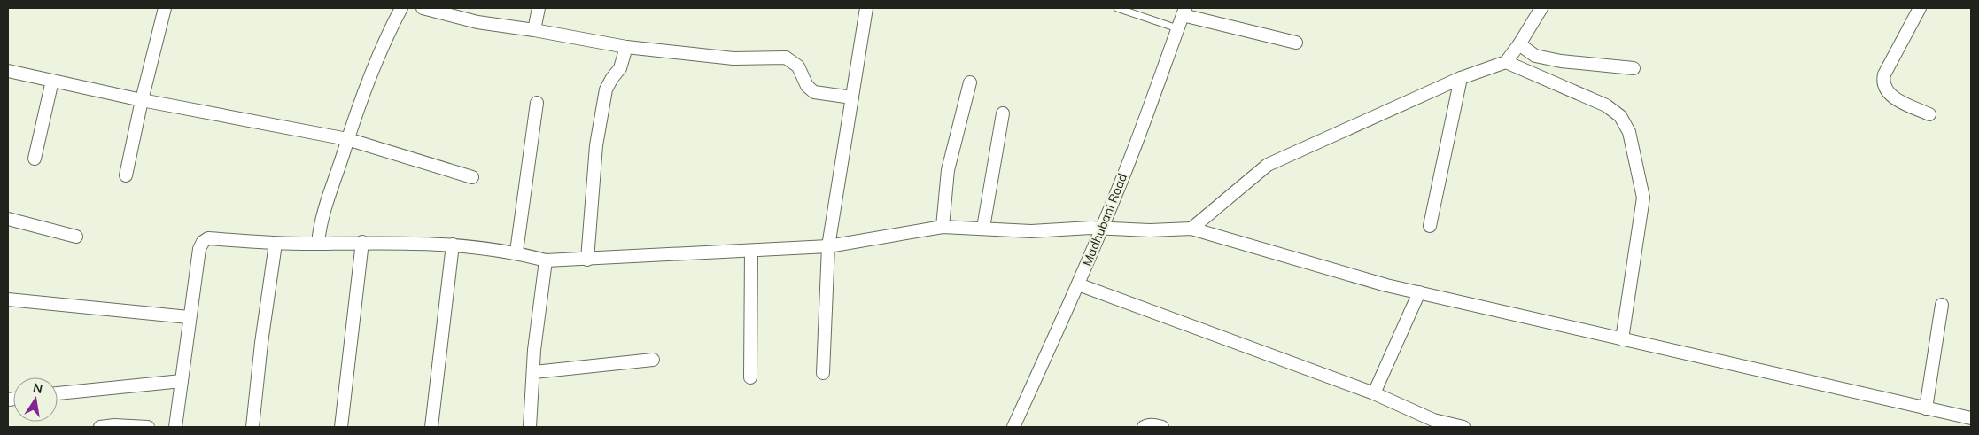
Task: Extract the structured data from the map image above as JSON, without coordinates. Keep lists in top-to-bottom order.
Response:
{
  "streets": {
    "street": ["Madhubani Road"]
  },
  "north": "top"
}
